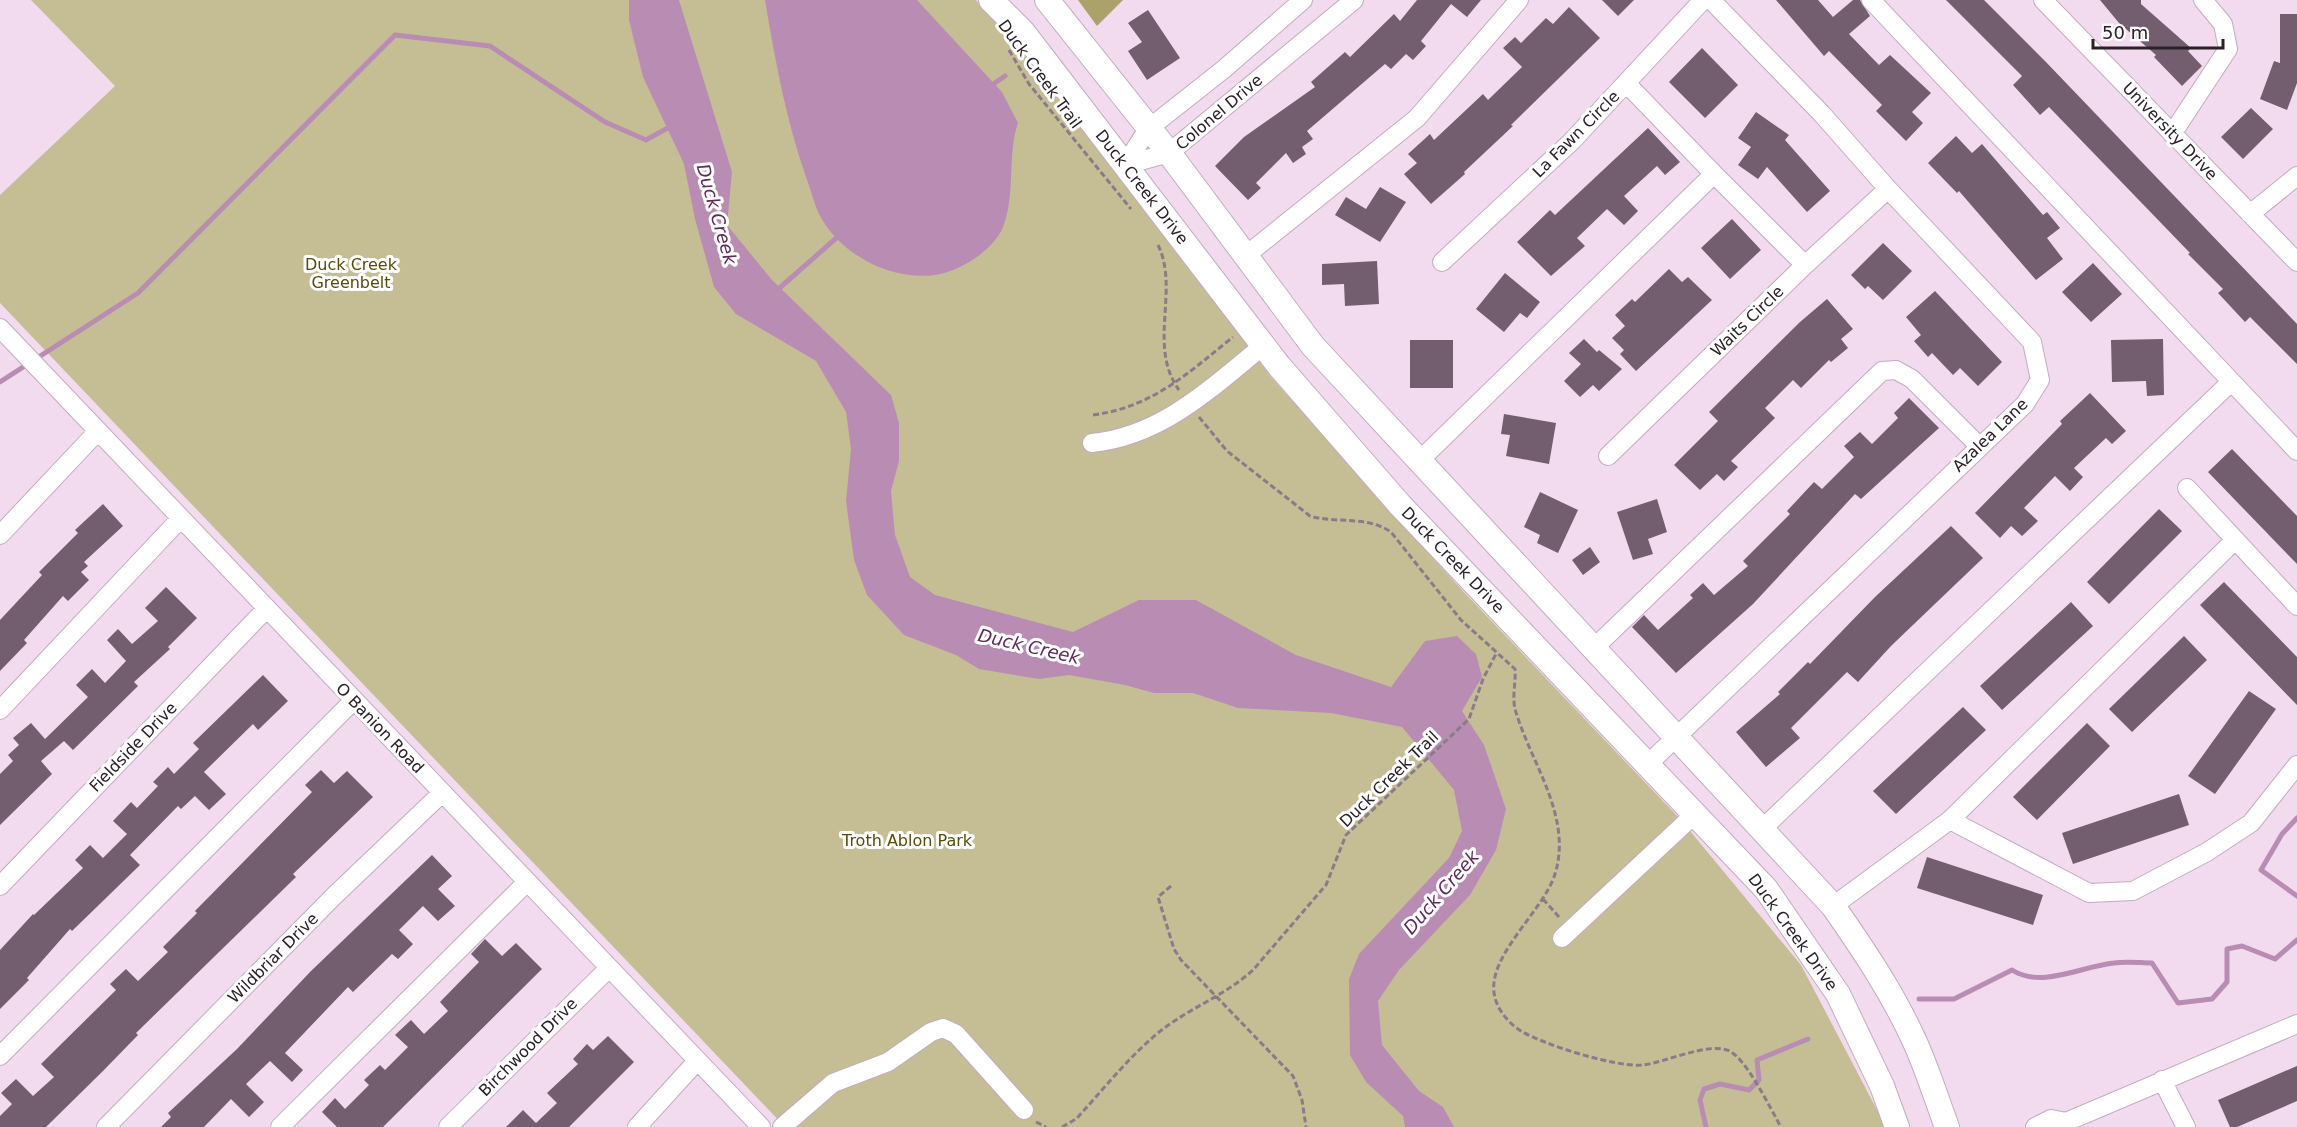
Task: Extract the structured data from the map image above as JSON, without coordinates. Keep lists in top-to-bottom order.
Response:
{
  "streets": {
    "main road": ["Duck Creek Drive"],
    "street": [
      "Colonel Drive",
      "University Drive",
      "La Fawn Circle",
      "Waits Circle",
      "Azalea Lane",
      "O Banion Road",
      "Fieldside Drive",
      "Wildbriar Drive",
      "Birchwood Drive"
    ],
    "path": ["Duck Creek Trail"]
  },
  "crossings": [
    ["Colonel Drive", "Duck Creek Drive"],
    ["Duck Creek Drive", "Azalea Lane"],
    ["Waits Circle", "Azalea Lane"],
    ["O Banion Road", "Fieldside Drive"],
    ["O Banion Road", "Wildbriar Drive"],
    ["O Banion Road", "Birchwood Drive"]
  ],
  "water": ["Duck Creek"],
  "parks": ["Duck Creek Greenbelt", "Troth Ablon Park"],
  "scale_bar": "50 m"
}
